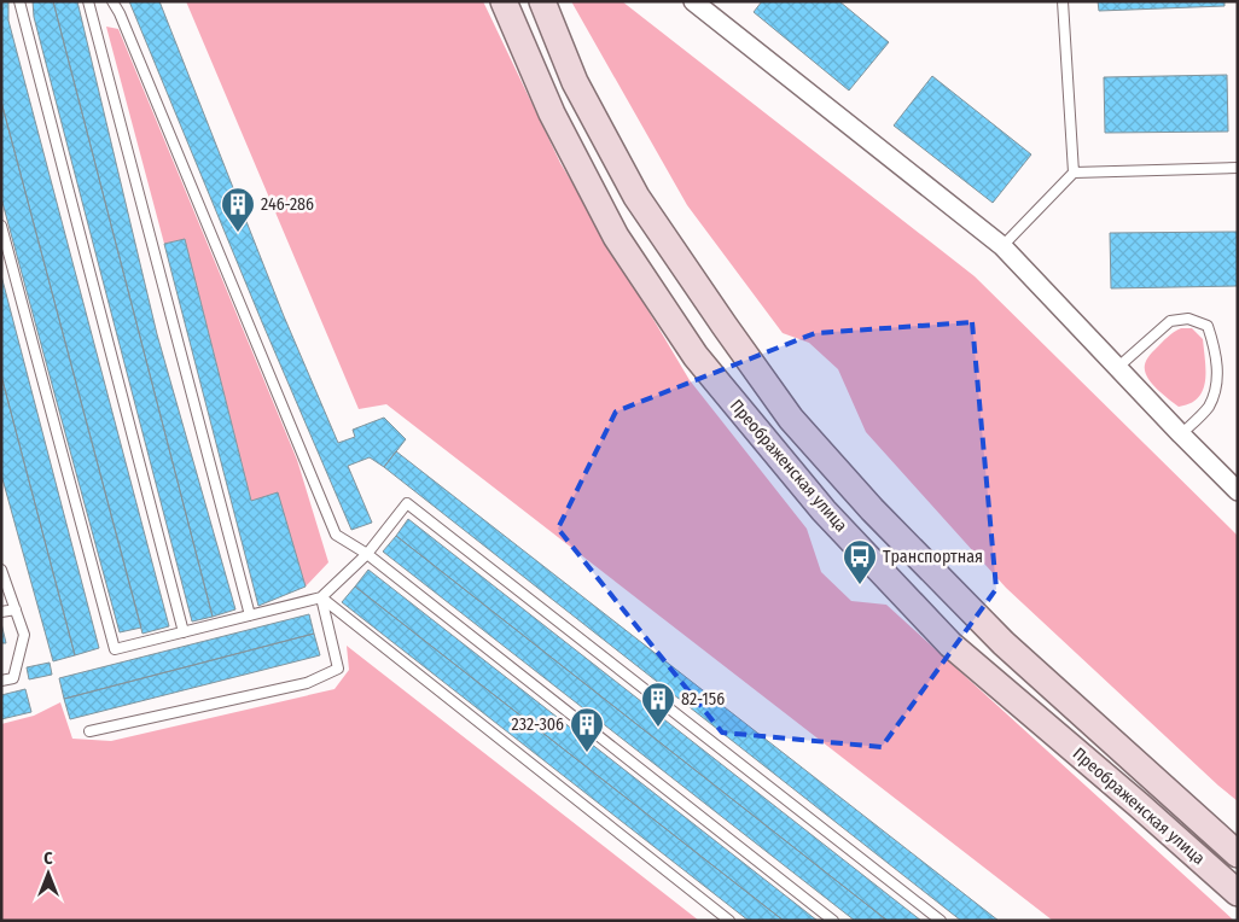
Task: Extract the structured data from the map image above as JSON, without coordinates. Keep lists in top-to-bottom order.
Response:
{
  "streets": {
    "main road": ["Преображенская улица"]
  },
  "places": {
    "building": ["246-286", "82-156", "232-306"],
    "bus stop": ["Транспортная"]
  },
  "north": "top"
}
